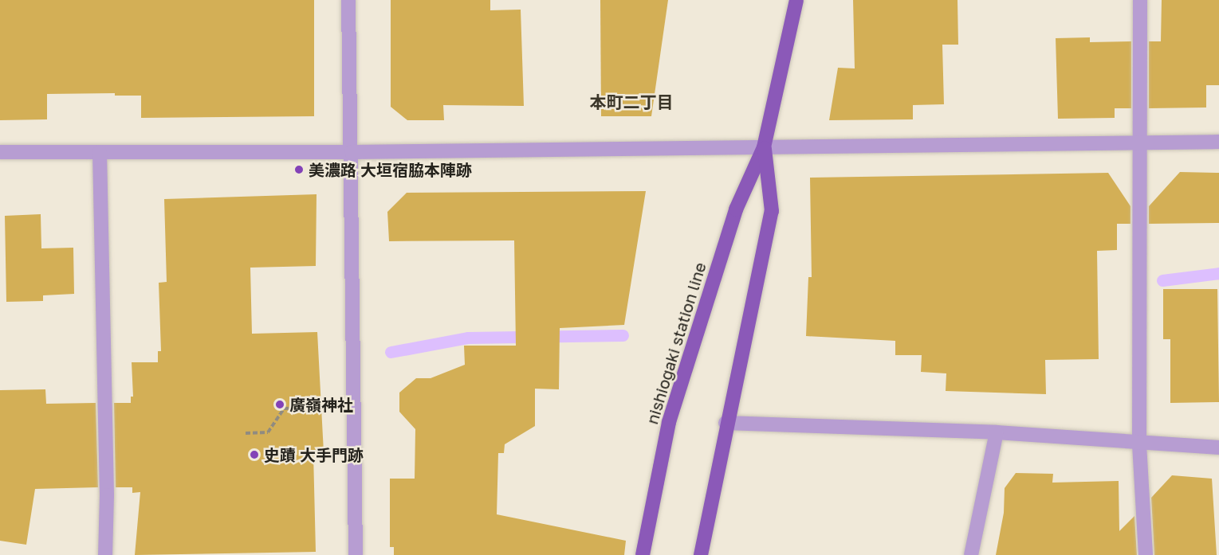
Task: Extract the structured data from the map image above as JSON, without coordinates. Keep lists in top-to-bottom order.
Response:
{
  "streets": {
    "main road": ["nishiogaki station line"]
  },
  "districts": ["本町二丁目"],
  "places": ["美濃路 大垣宿脇本陣跡", "廣嶺神社", "史蹟 大手門跡"]
}
